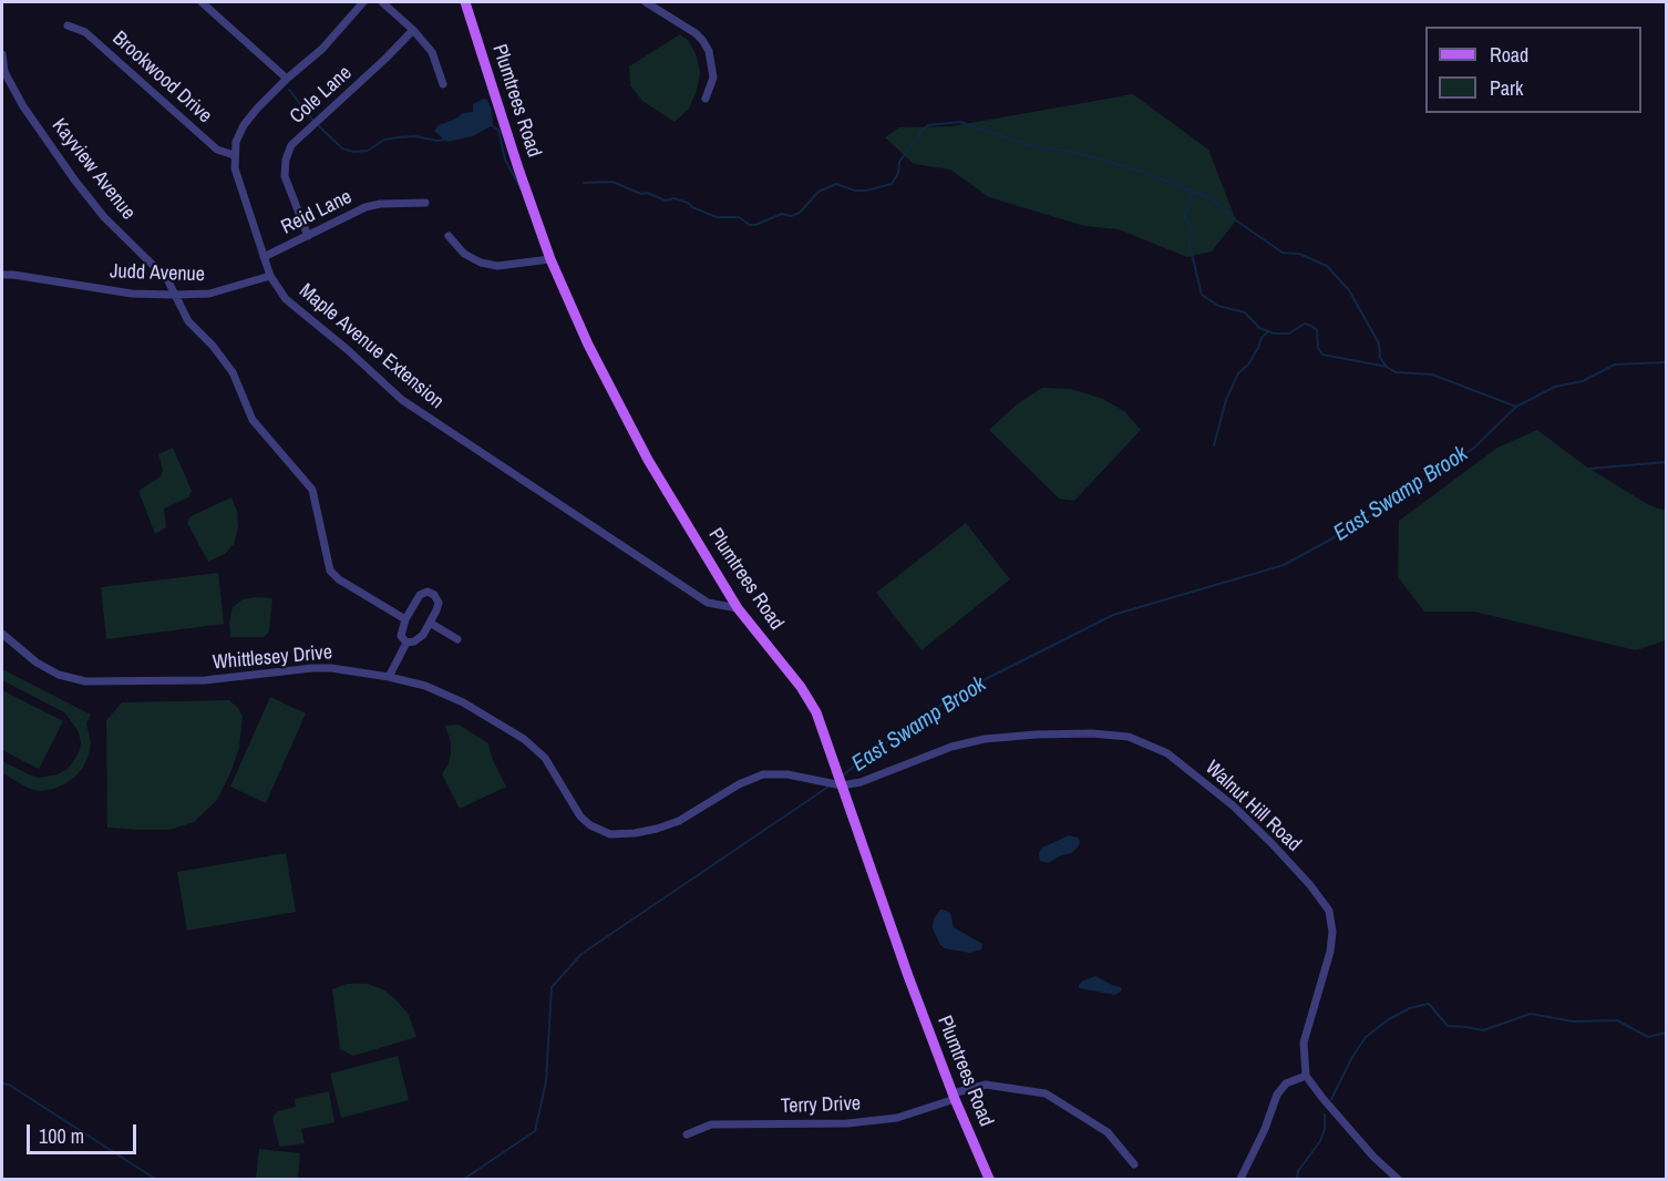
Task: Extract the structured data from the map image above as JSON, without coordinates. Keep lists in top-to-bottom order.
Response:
{
  "streets": {
    "main road": ["Plumtrees Road"],
    "street": [
      "Brookwood Drive",
      "Cole Lane",
      "Kayview Avenue",
      "Reid Lane",
      "Judd Avenue",
      "Maple Avenue Extension",
      "Whittlesey Drive",
      "Walnut Hill Road",
      "Terry Drive"
    ]
  },
  "crossings": [
    ["Brookwood Drive", "Maple Avenue Extension"],
    ["Cole Lane", "Reid Lane"],
    ["Plumtrees Road", "Maple Avenue Extension"],
    ["Plumtrees Road", "Whittlesey Drive"],
    ["Plumtrees Road", "Walnut Hill Road"],
    ["Plumtrees Road", "Terry Drive"],
    ["Kayview Avenue", "Judd Avenue"],
    ["Reid Lane", "Maple Avenue Extension"],
    ["Judd Avenue", "Maple Avenue Extension"],
    ["Whittlesey Drive", "Walnut Hill Road"]
  ],
  "water": ["East Swamp Brook"],
  "legend": ["Road", "Park"],
  "scale_bar": "100 m"
}
